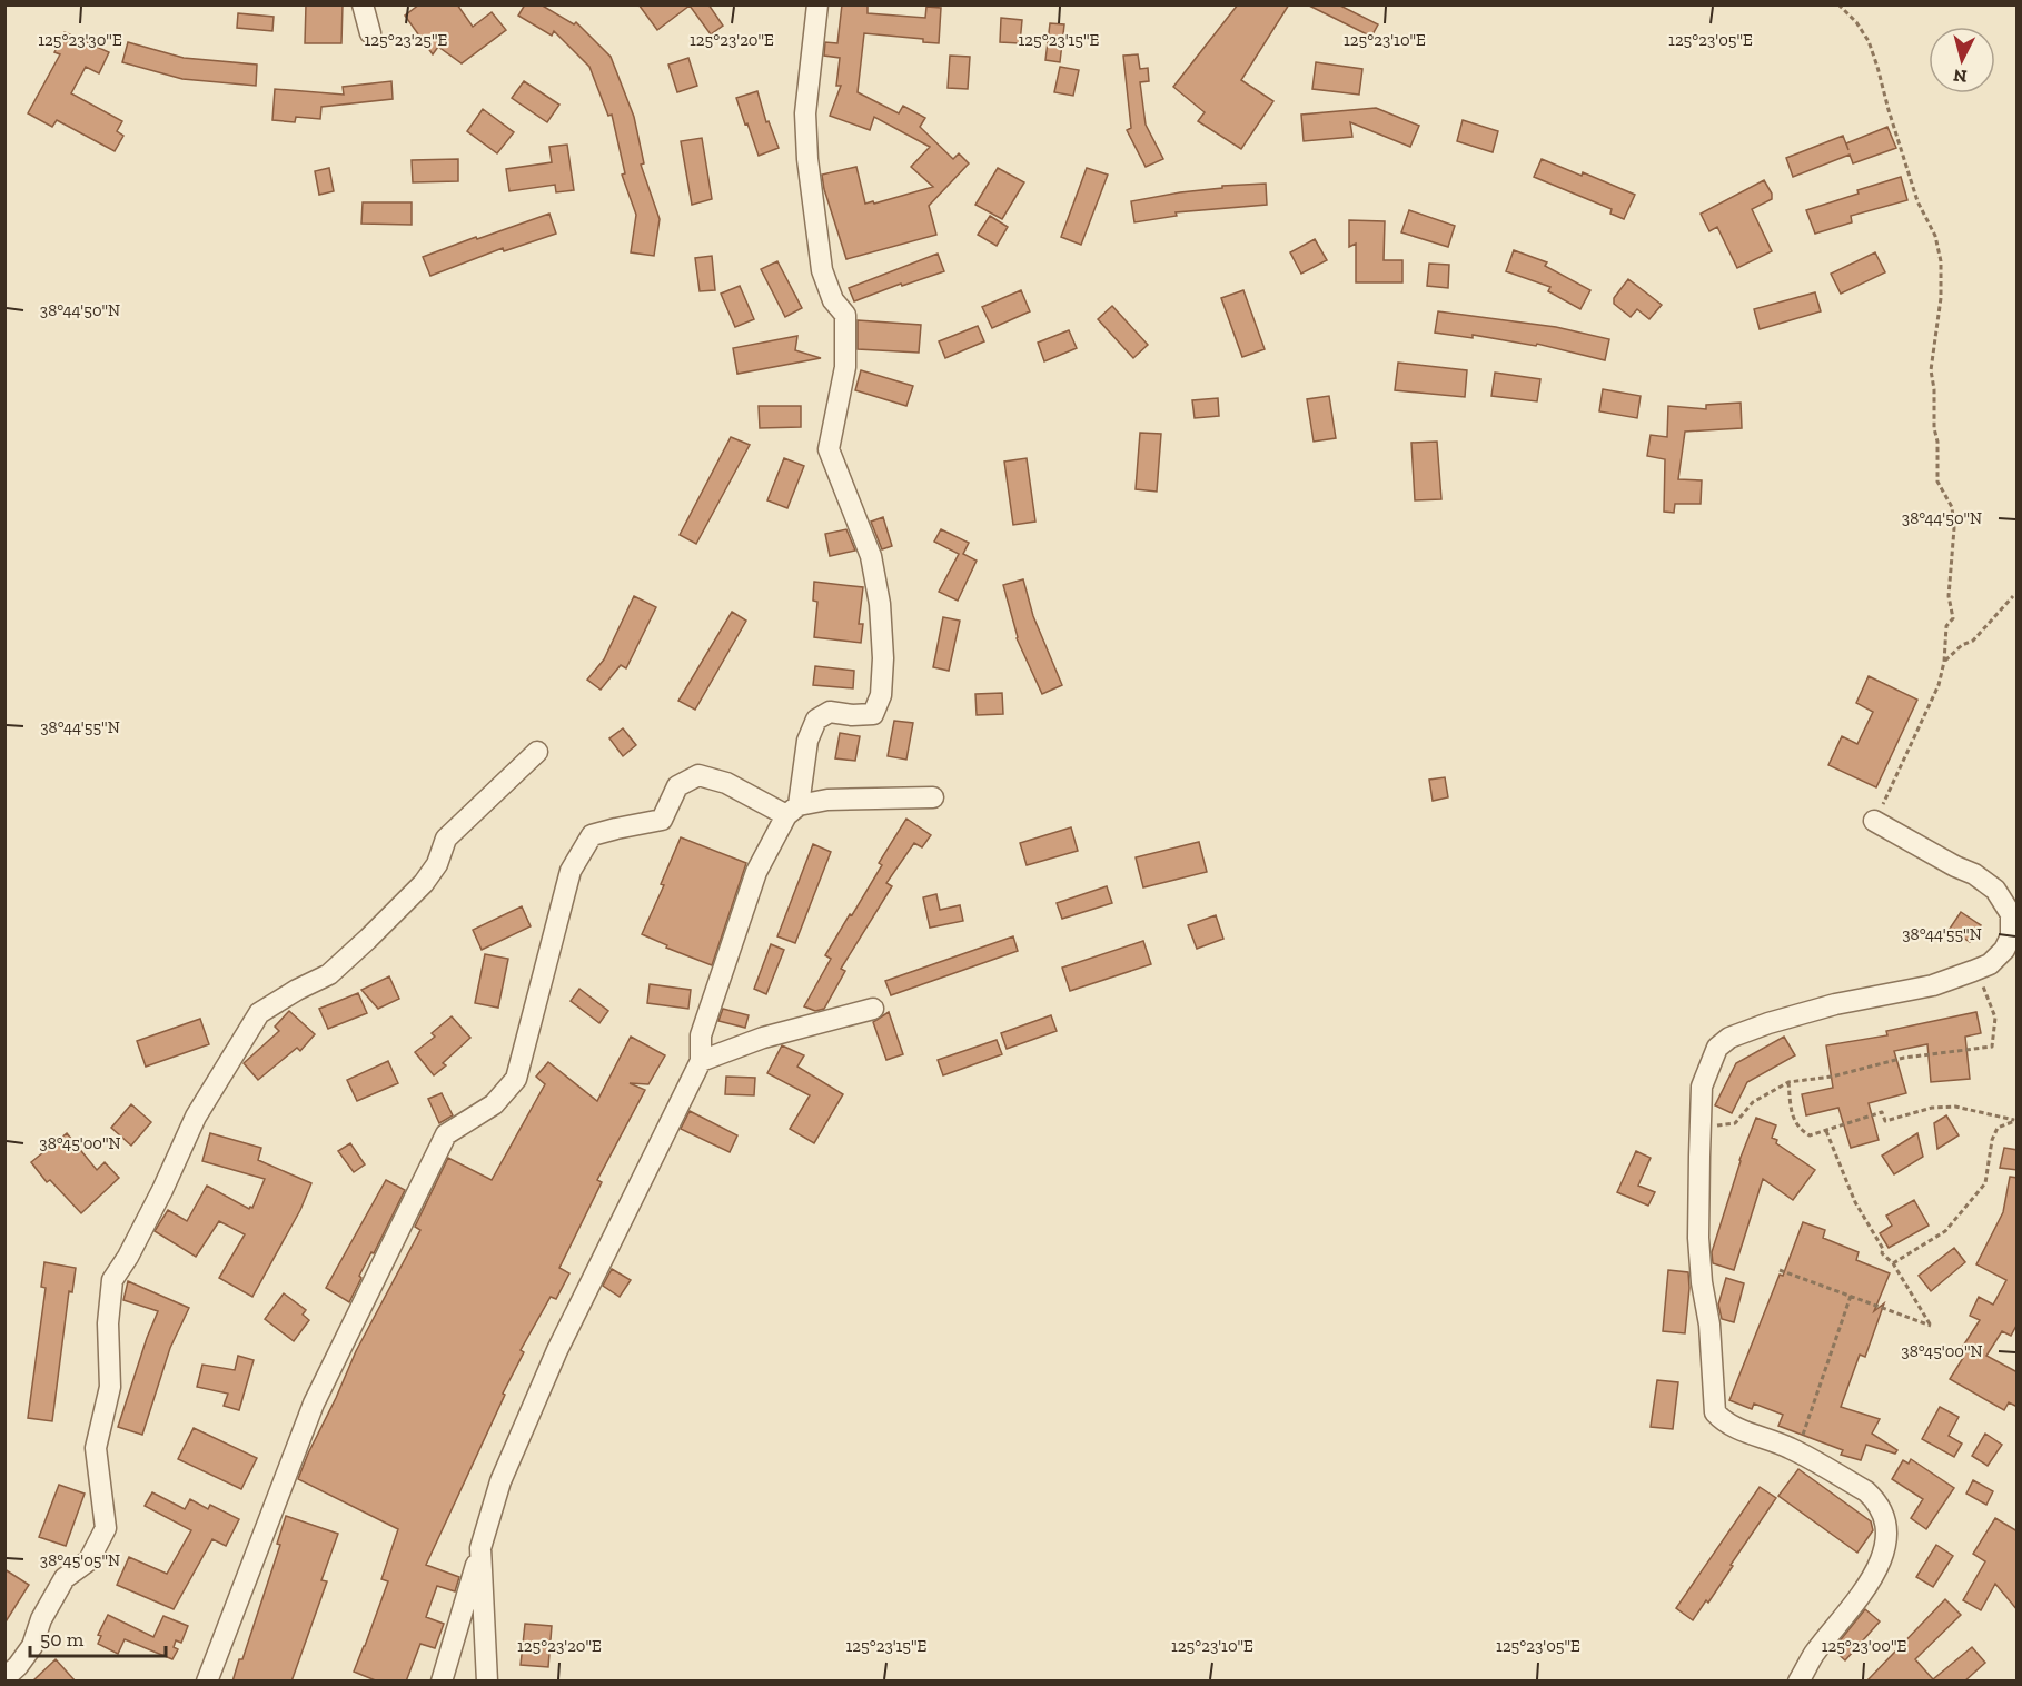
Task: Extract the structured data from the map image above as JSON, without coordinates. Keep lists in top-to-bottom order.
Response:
{
  "scale_bar": "50 m",
  "north": "bottom",
  "coordinates": [
    "125°23'30\"E",
    "125°23'25\"E",
    "125°23'20\"E",
    "125°23'15\"E",
    "125°23'10\"E",
    "125°23'05\"E",
    "38°44'50\"N",
    "38°44'55\"N",
    "38°45'00\"N",
    "38°45'05\"N",
    "125°23'00\"E"
  ]
}
